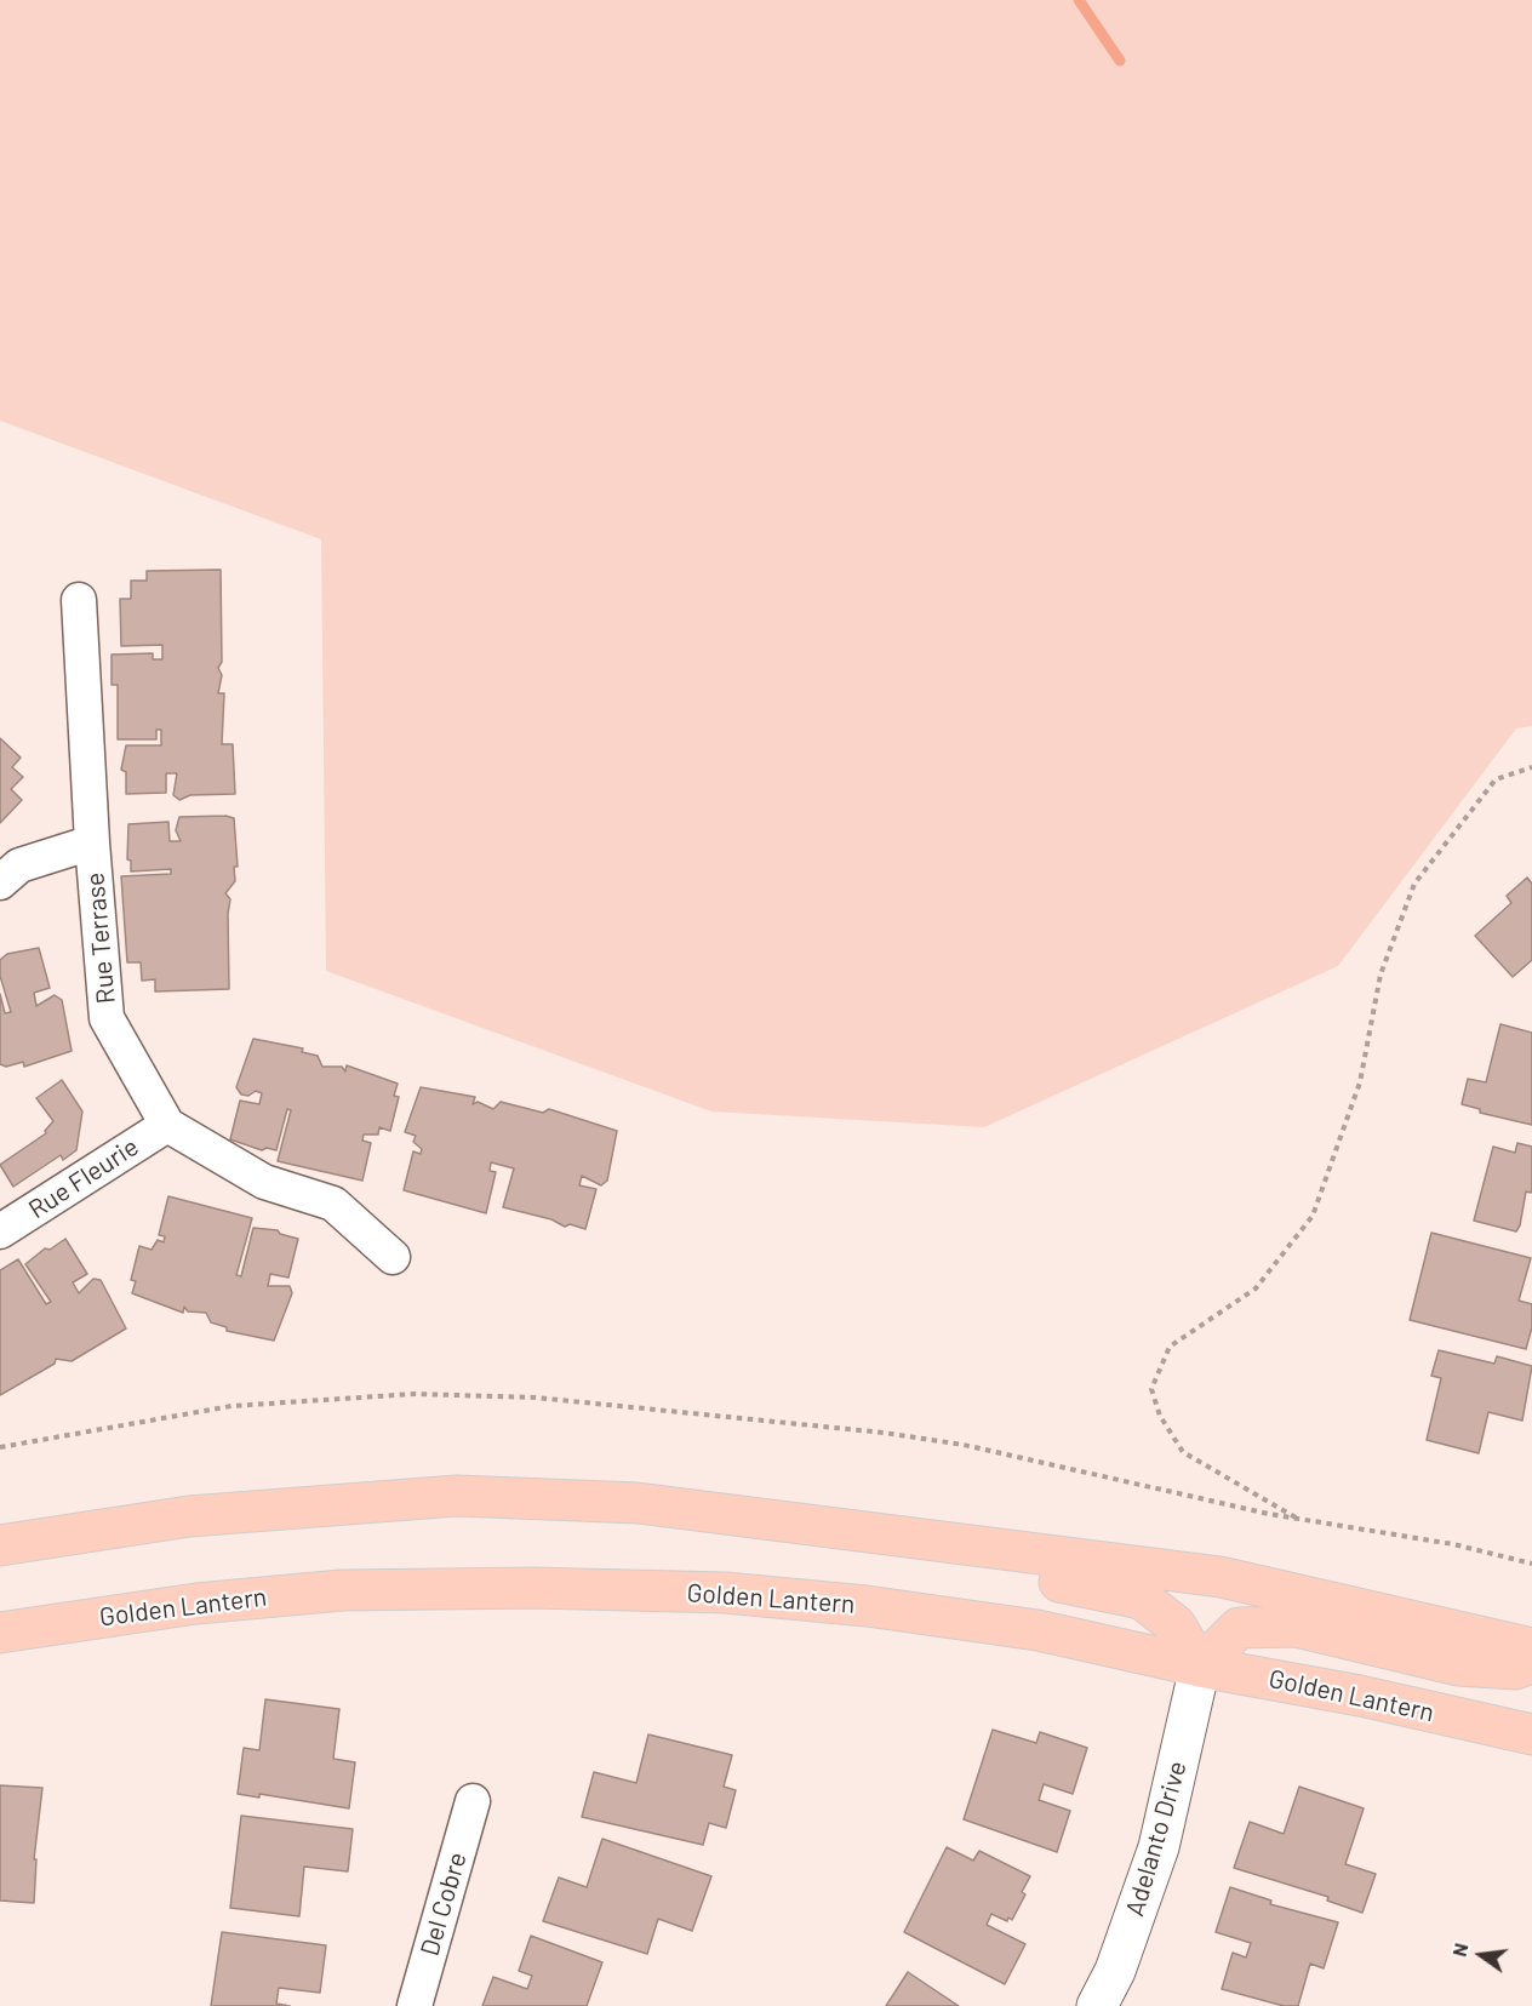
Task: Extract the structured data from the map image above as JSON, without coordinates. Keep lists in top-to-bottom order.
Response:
{
  "streets": {
    "main road": ["Golden Lantern"],
    "street": [
      "Rue Terrase",
      "Rue Fleurie",
      "Adelanto Drive",
      "Del Cobre"
    ]
  },
  "crossings": [
    ["Rue Terrase", "Rue Fleurie"],
    ["Golden Lantern", "Adelanto Drive"]
  ],
  "north": "left"
}
